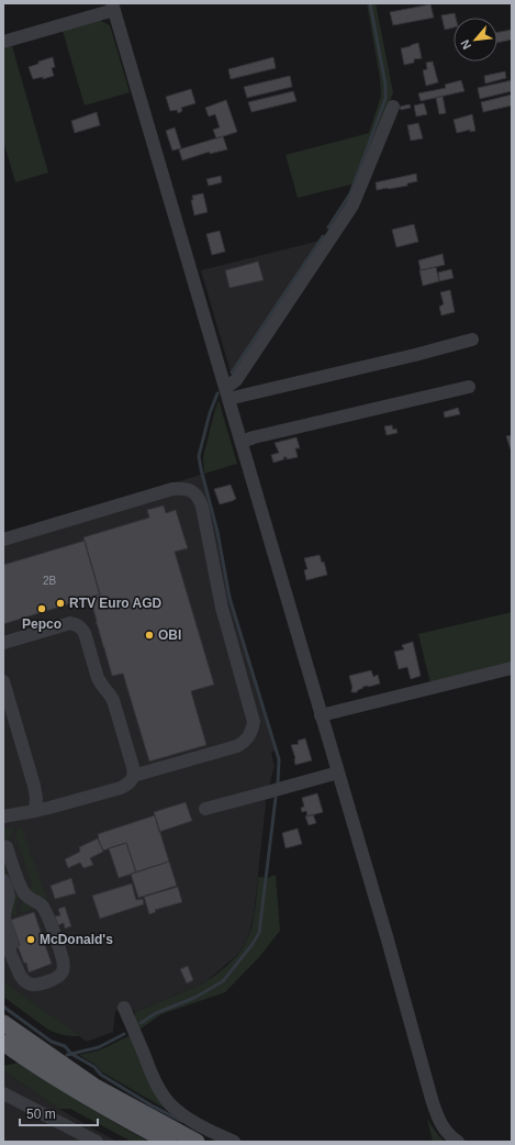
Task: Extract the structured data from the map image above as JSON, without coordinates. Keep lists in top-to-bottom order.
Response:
{
  "places": [
    "RTV Euro AGD",
    "Pepco",
    "OBI",
    "McDonald's"
  ],
  "house_numbers": ["2B"],
  "scale_bar": "50 m",
  "north": "bottom left"
}
